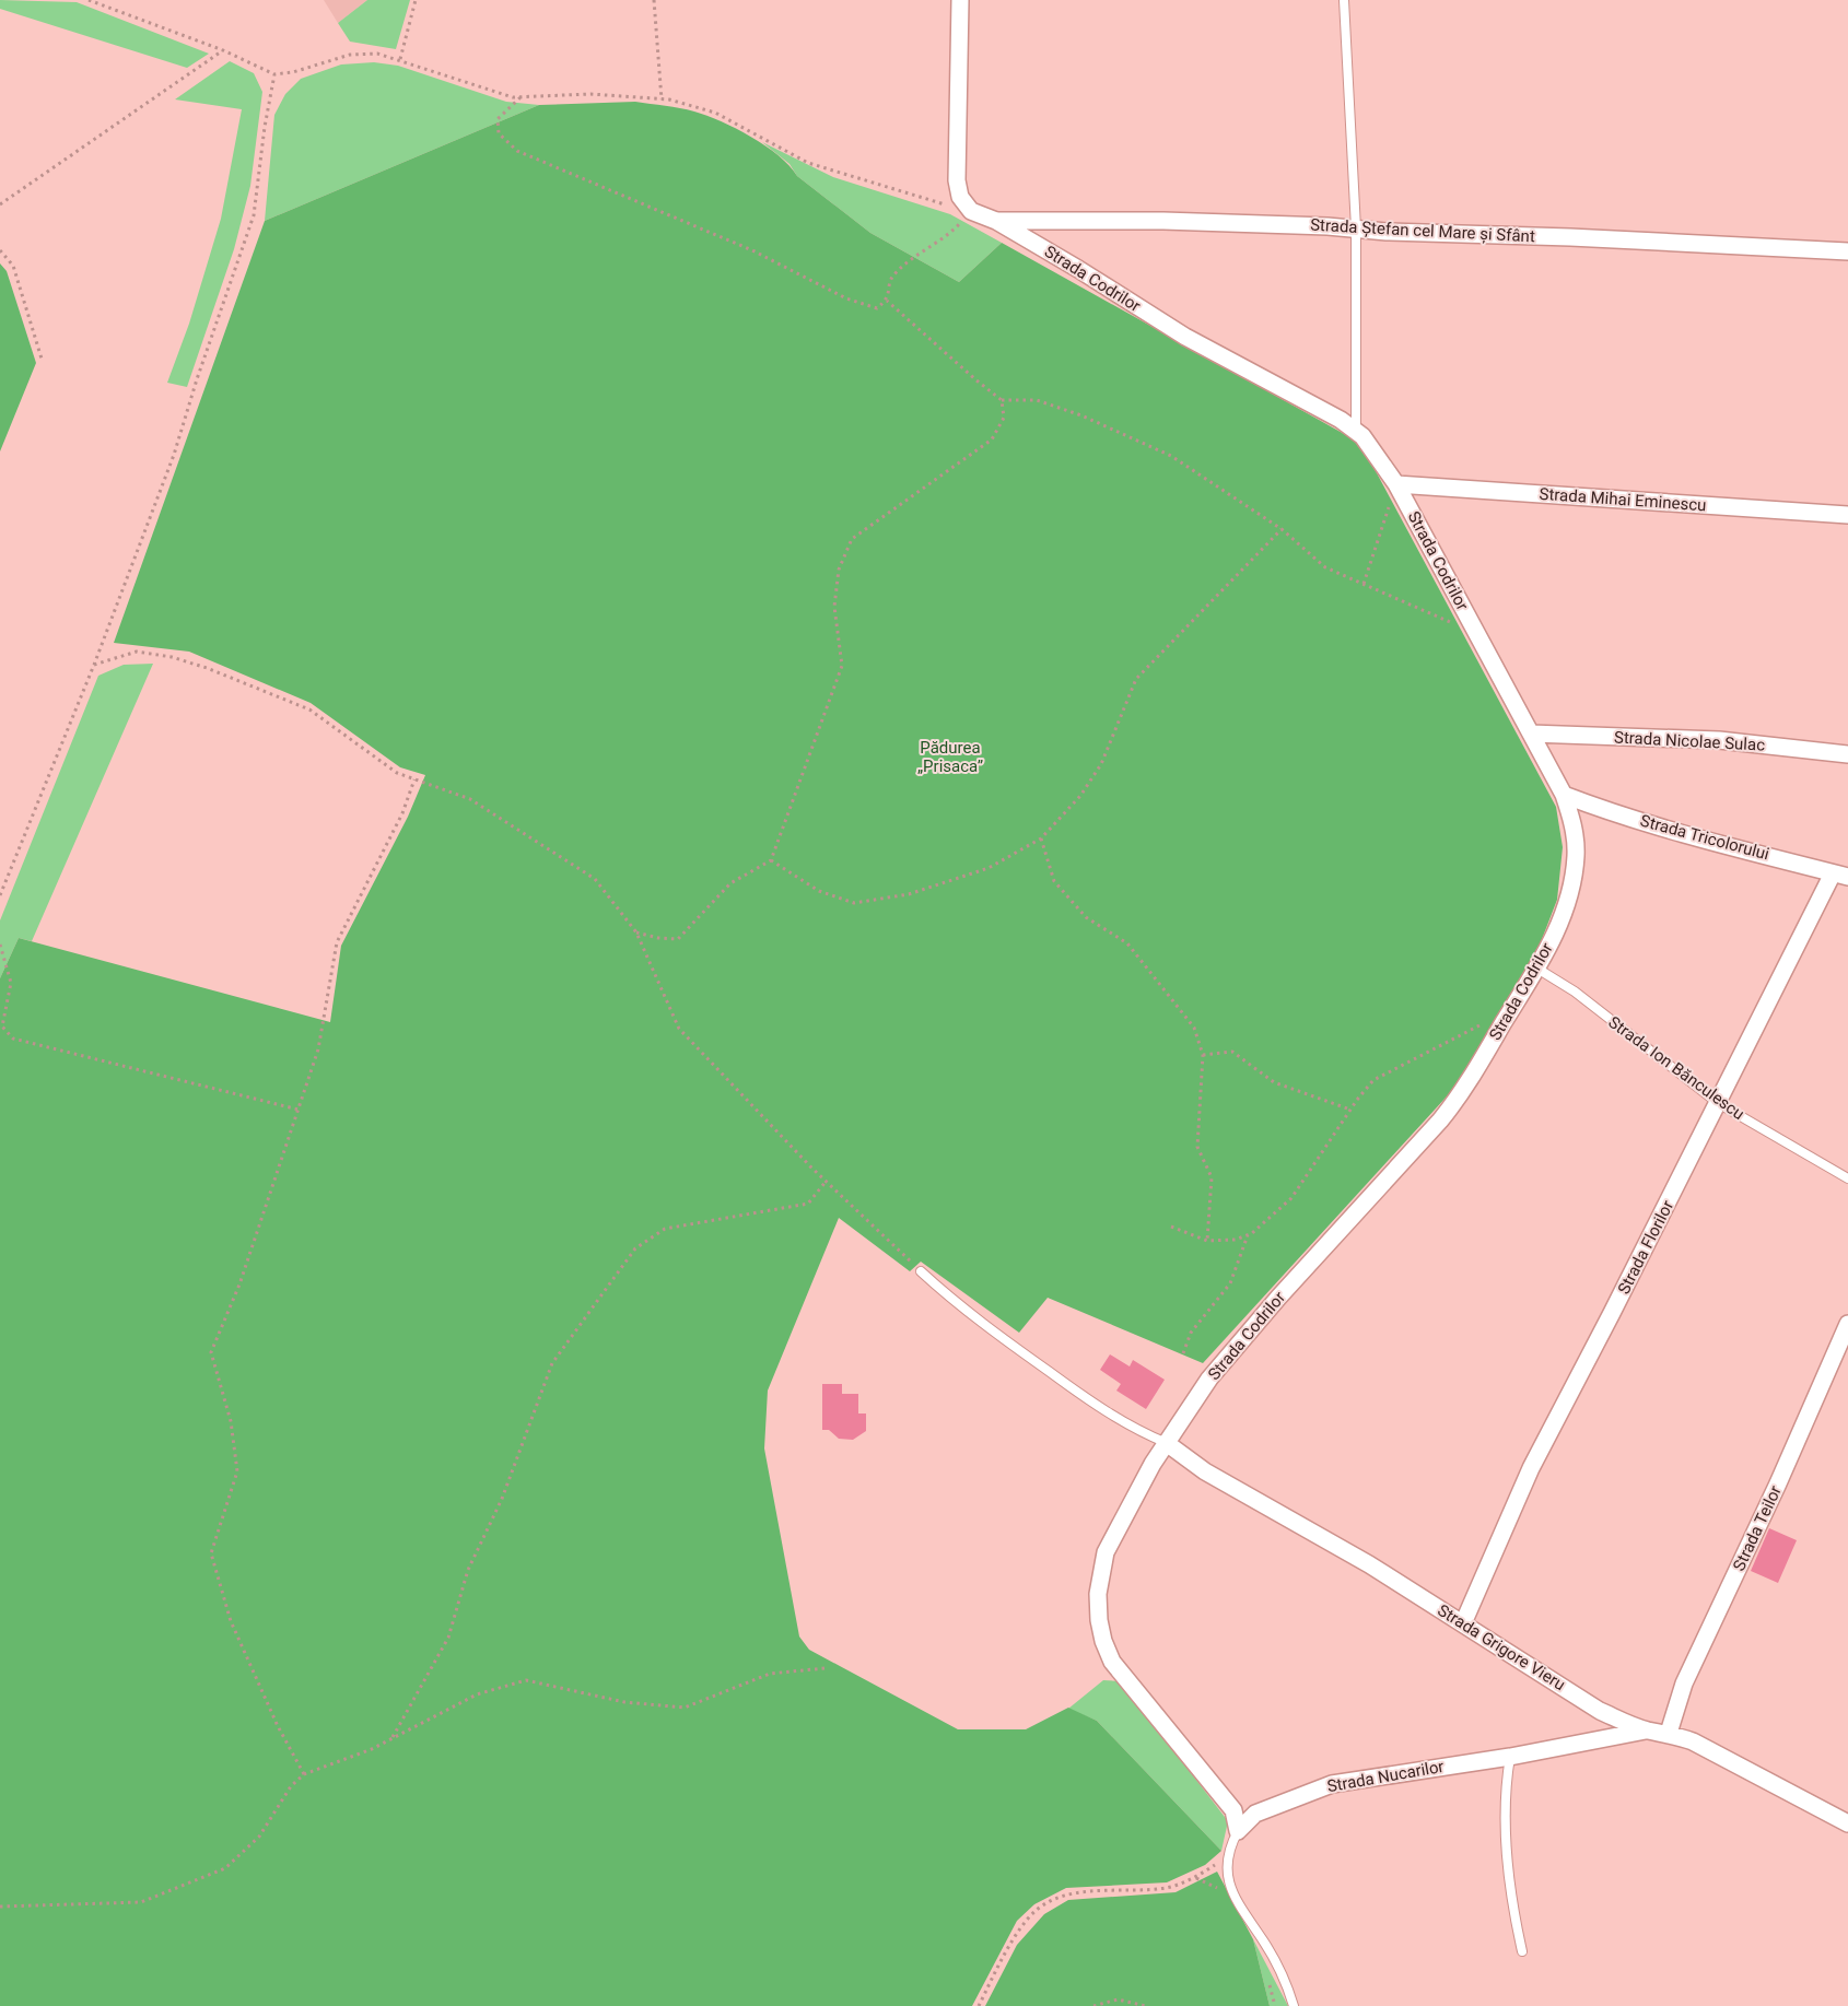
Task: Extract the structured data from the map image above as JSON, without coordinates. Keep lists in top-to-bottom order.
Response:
{
  "streets": {
    "street": [
      "Strada Ștefan cel Mare și Sfânt",
      "Strada Codrilor",
      "Strada Mihai Eminescu",
      "Strada Nicolae Sulac",
      "Strada Tricolorului",
      "Strada Florilor",
      "Strada Teilor",
      "Strada Grigore Vieru",
      "Strada Nucarilor"
    ],
    "lane": ["Strada Ion Bănculescu"]
  },
  "crossings": [
    ["Strada Ștefan cel Mare și Sfânt", "Strada Codrilor"],
    ["Strada Codrilor", "Strada Mihai Eminescu"],
    ["Strada Codrilor", "Strada Nicolae Sulac"],
    ["Strada Codrilor", "Strada Tricolorului"],
    ["Strada Codrilor", "Strada Ion Bănculescu"],
    ["Strada Codrilor", "Strada Grigore Vieru"],
    ["Strada Codrilor", "Strada Nucarilor"],
    ["Strada Tricolorului", "Strada Florilor"],
    ["Strada Ion Bănculescu", "Strada Florilor"],
    ["Strada Florilor", "Strada Grigore Vieru"],
    ["Strada Teilor", "Strada Grigore Vieru"],
    ["Strada Grigore Vieru", "Strada Nucarilor"]
  ],
  "parks": ["Pădurea „Prisaca”"]
}
